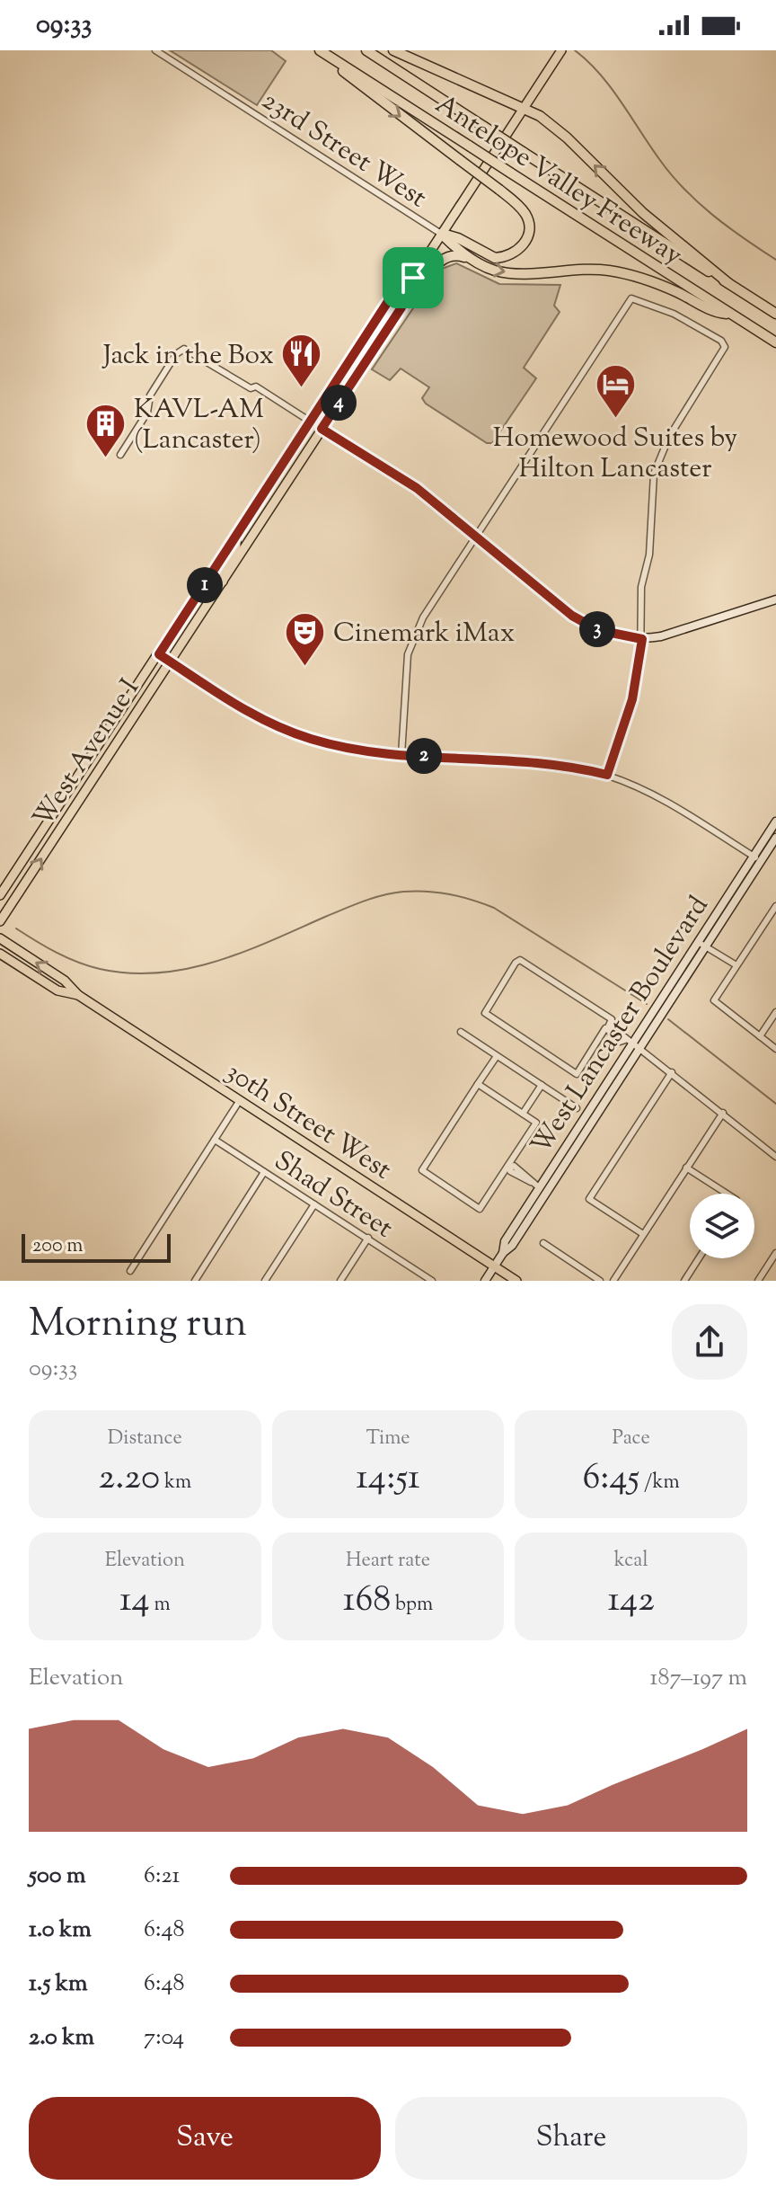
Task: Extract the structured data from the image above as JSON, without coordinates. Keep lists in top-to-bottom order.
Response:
{
  "streets": {
    "highway": ["Antelope Valley Freeway"],
    "main road": ["West Avenue I", "30th Street West"],
    "street": ["23rd Street West", "West Lancaster Boulevard", "Shad Street"]
  },
  "crossings": [
    ["23rd Street West", "West Avenue I"],
    ["West Lancaster Boulevard", "30th Street West"]
  ],
  "places": {
    "restaurant": ["Jack in the Box"],
    "hotel": ["Homewood Suites by Hilton Lancaster"],
    "building": ["KAVL-AM (Lancaster)"],
    "theatre": ["Cinemark iMax"]
  },
  "scale_bar": "200 m",
  "page": {
    "status": "09:33",
    "pins": [
      "4",
      "1",
      "3",
      "2"
    ],
    "scale": "200 m",
    "heading": ["Morning run", "09:33"],
    "stats": [
      ["Distance", "2.20 km"],
      ["Time", "14:51"],
      ["Pace", "6:45 /km"],
      ["Elevation", "14 m"],
      ["Heart rate", "168 bpm"],
      ["kcal", "142"]
    ],
    "chart": ["Elevation", "187–197 m"],
    "list": [
      {
        "name": "500 m",
        "note": "6:21"
      },
      {
        "name": "1.0 km",
        "note": "6:48"
      },
      {
        "name": "1.5 km",
        "note": "6:48"
      },
      {
        "name": "2.0 km",
        "note": "7:04"
      }
    ],
    "buttons": ["Save", "Share"]
  }
}
